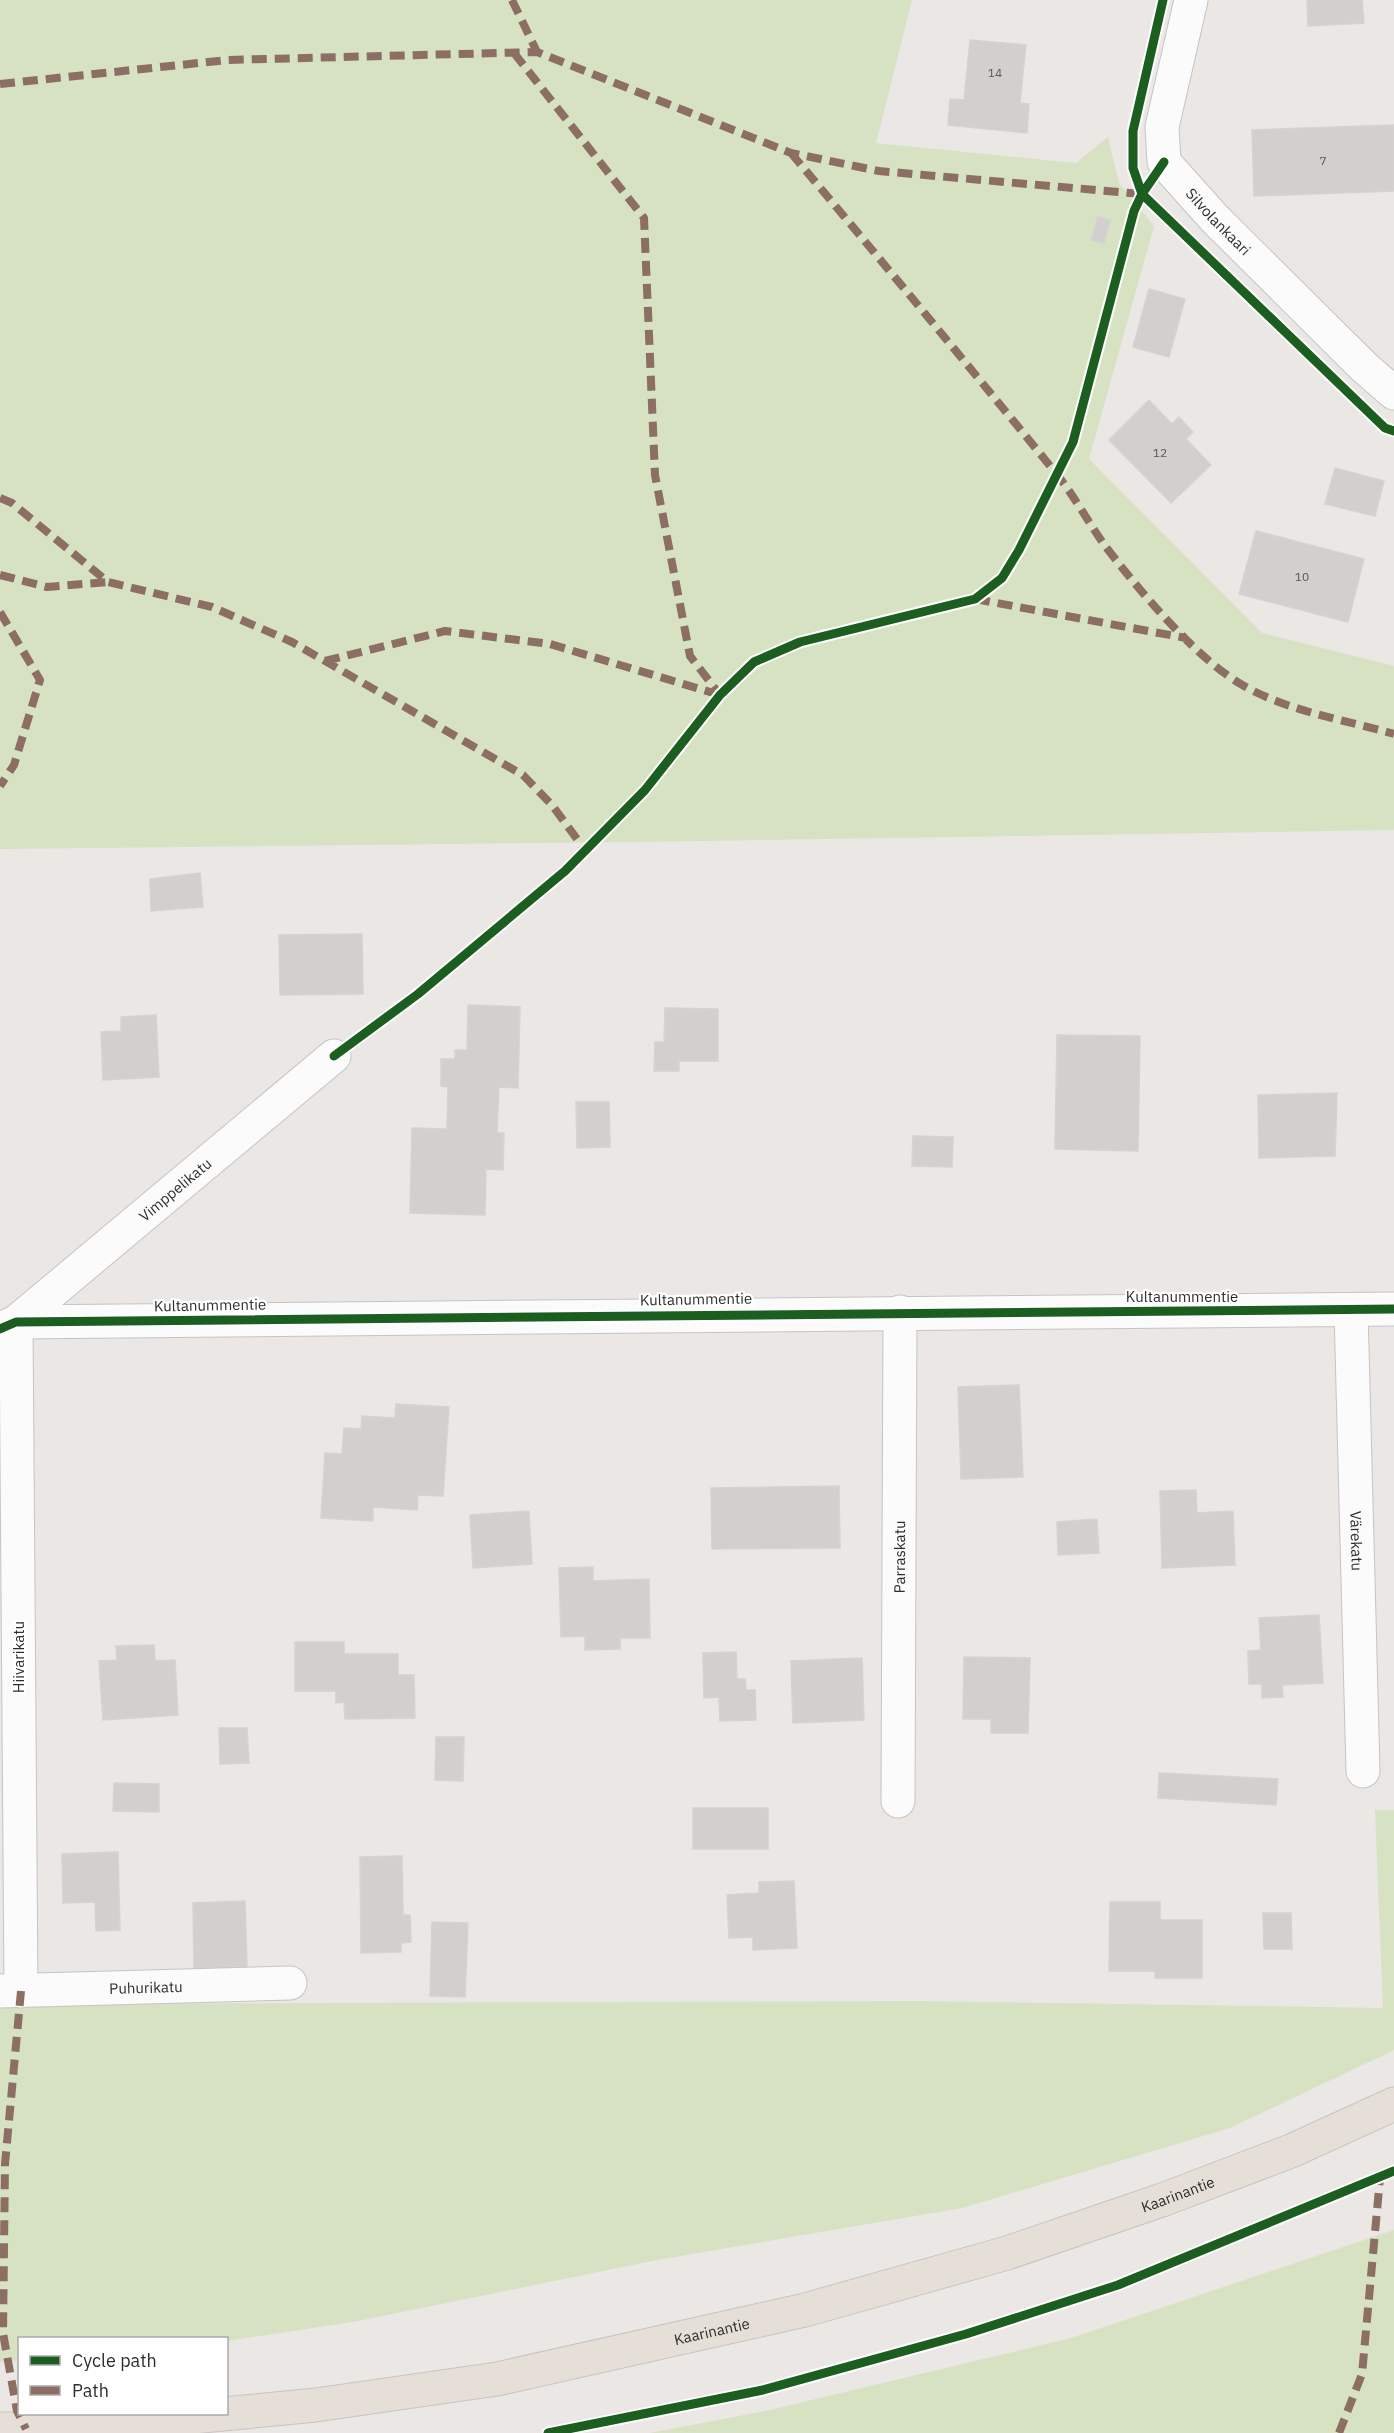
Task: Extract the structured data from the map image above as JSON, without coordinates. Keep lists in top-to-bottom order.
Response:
{
  "streets": {
    "main road": ["Kaarinantie"],
    "street": [
      "Silvolankaari",
      "Vimppelikatu",
      "Kultanummentie",
      "Värekatu",
      "Parraskatu",
      "Hiivarikatu",
      "Puhurikatu"
    ]
  },
  "crossings": [
    ["Vimppelikatu", "Kultanummentie"],
    ["Vimppelikatu", "Hiivarikatu"],
    ["Kultanummentie", "Värekatu"],
    ["Kultanummentie", "Parraskatu"],
    ["Kultanummentie", "Hiivarikatu"],
    ["Hiivarikatu", "Puhurikatu"]
  ],
  "house_numbers": [
    "14",
    "7",
    "12",
    "10"
  ],
  "legend": ["Cycle path", "Path"]
}
